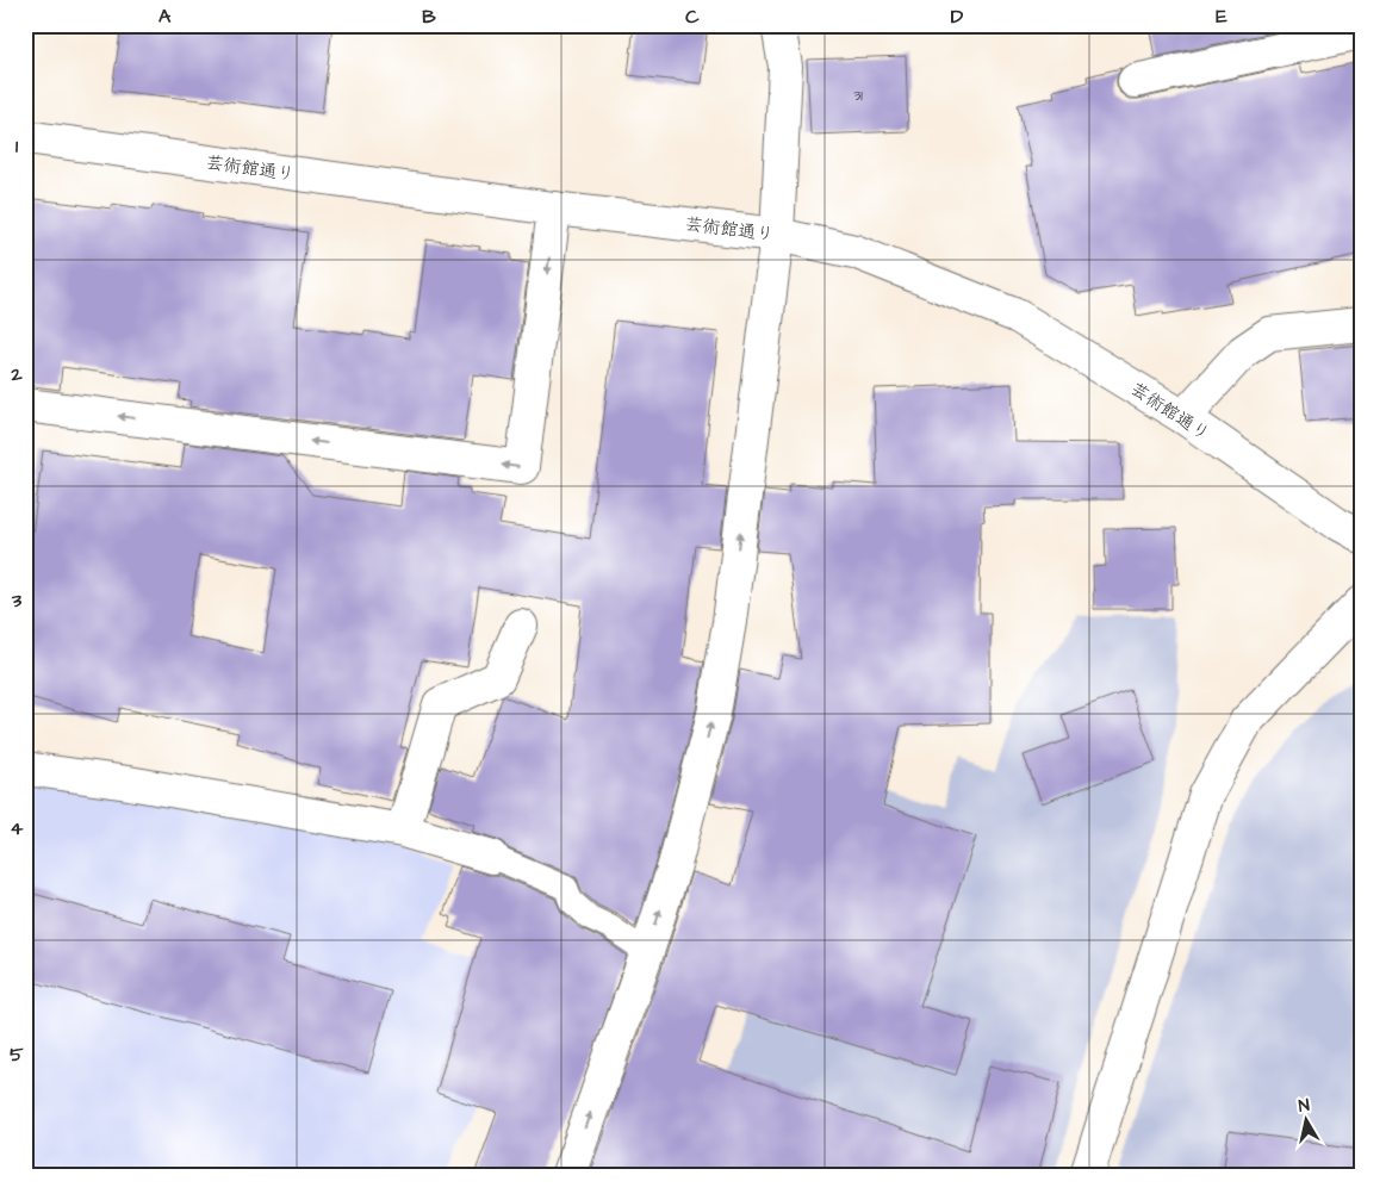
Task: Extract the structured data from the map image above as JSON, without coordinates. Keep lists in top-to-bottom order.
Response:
{
  "streets": {
    "street": ["芸術館通り"]
  },
  "house_numbers": ["31"],
  "north": "top",
  "grid": {
    "columns": [
      "A",
      "B",
      "C",
      "D",
      "E"
    ],
    "rows": [
      "1",
      "2",
      "3",
      "4",
      "5"
    ]
  }
}
